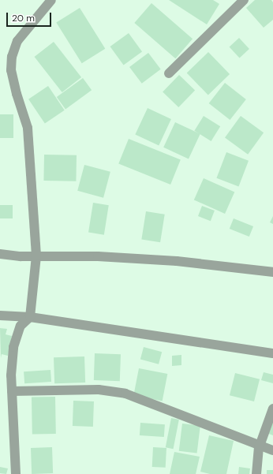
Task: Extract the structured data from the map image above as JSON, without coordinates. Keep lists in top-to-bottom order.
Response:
{
  "scale_bar": "20 m"
}
